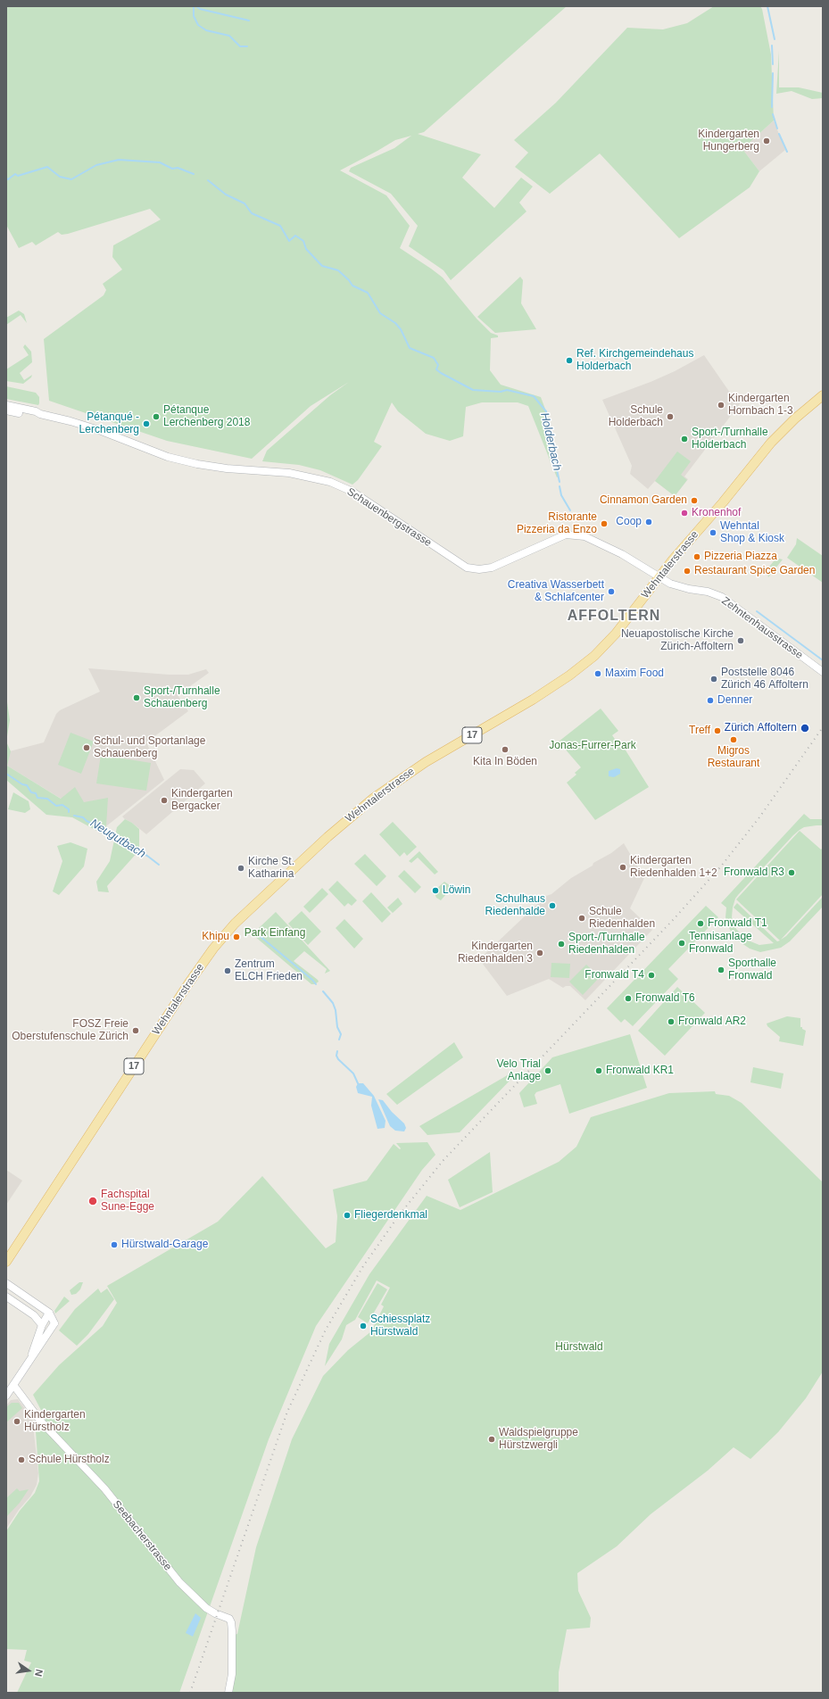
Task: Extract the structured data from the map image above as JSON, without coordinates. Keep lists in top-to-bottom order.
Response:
{
  "streets": {
    "main road": ["Wehntalerstrasse", "17"],
    "street": ["Schauenbergstrasse", "Zehntenhausstrasse", "Seebacherstrasse"]
  },
  "crossings": [
    ["Schauenbergstrasse", "Wehntalerstrasse"],
    ["Schauenbergstrasse", "Zehntenhausstrasse"],
    ["Wehntalerstrasse", "Zehntenhausstrasse"]
  ],
  "districts": ["AFFOLTERN"],
  "water": ["Holderbach", "Neugutbach"],
  "parks": ["Jonas-Furrer-Park", "Park Einfang", "Hürstwald"],
  "places": [
    "Kindergarten Hungerberg",
    "Ref. Kirchgemeindehaus Holderbach",
    "Kindergarten Hornbach 1-3",
    "Pétanque Lerchenberg 2018",
    "Schule Holderbach",
    "Pétanqué - Lerchenberg",
    "Sport-/Turnhalle Holderbach",
    "Cinnamon Garden",
    "Kronenhof",
    "Coop",
    "Ristorante Pizzeria da Enzo",
    "Wehntal Shop & Kiosk",
    "Pizzeria Piazza",
    "Restaurant Spice Garden",
    "Creativa Wasserbett & Schlafcenter",
    "Neuapostolische Kirche Zürich-Affoltern",
    "Maxim Food",
    "Poststelle 8046 Zürich 46 Affoltern",
    "Sport-/Turnhalle Schauenberg",
    "Denner",
    "Zürich Affoltern",
    "Treff",
    "Migros Restaurant",
    "Schul- und Sportanlage Schauenberg",
    "Kita In Böden",
    "Kindergarten Bergacker",
    "Kindergarten Riedenhalden 1+2",
    "Kirche St. Katharina",
    "Fronwald R3",
    "Löwin",
    "Schulhaus Riedenhalde",
    "Schule Riedenhalden",
    "Fronwald T1",
    "Khipu",
    "Tennisanlage Fronwald",
    "Sport-/Turnhalle Riedenhalden",
    "Kindergarten Riedenhalden 3",
    "Sporthalle Fronwald",
    "Zentrum ELCH Frieden",
    "Fronwald T4",
    "Fronwald T6",
    "Fronwald AR2",
    "FOSZ Freie Oberstufenschule Zürich",
    "Velo Trial Anlage",
    "Fronwald KR1",
    "Fachspital Sune-Egge",
    "Fliegerdenkmal",
    "Hürstwald-Garage",
    "Schiessplatz Hürstwald",
    "Kindergarten Hürstholz",
    "Waldspielgruppe Hürstzwergli",
    "Schule Hürstholz"
  ],
  "north": "right"
}
